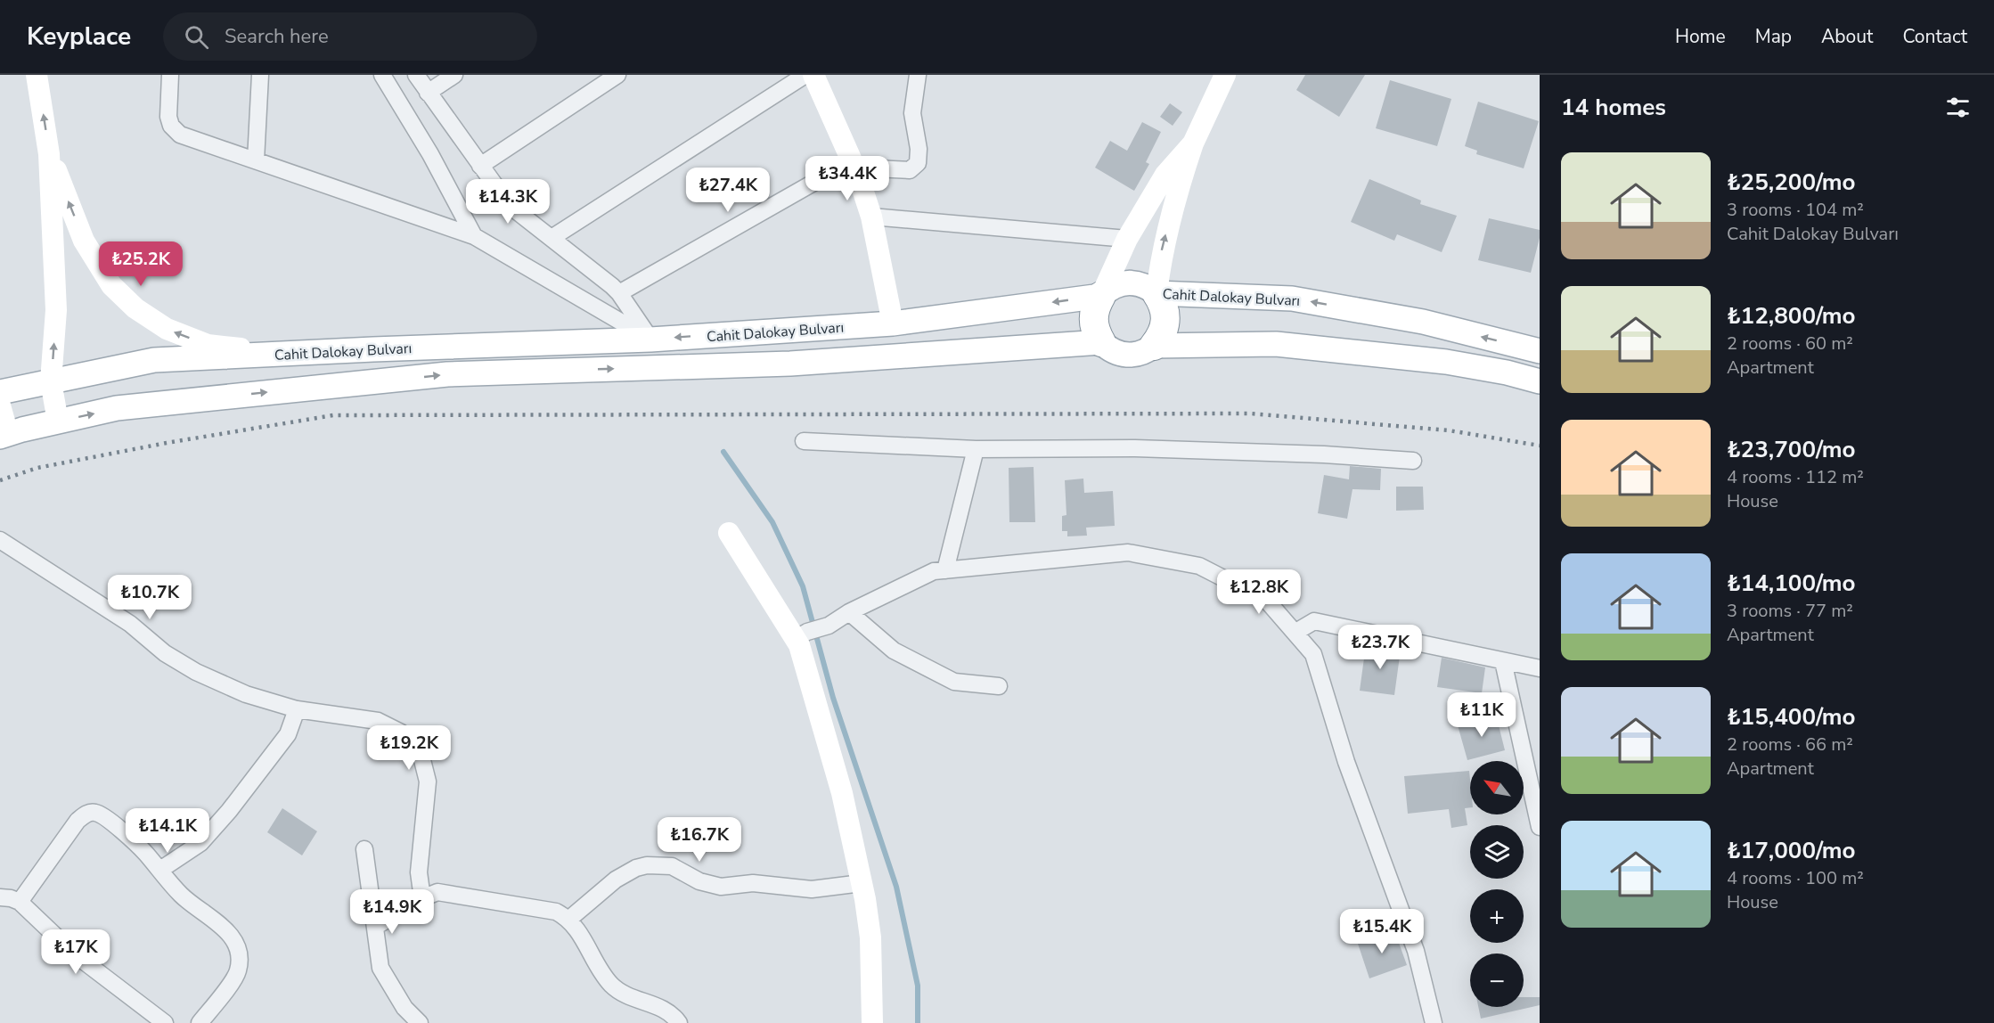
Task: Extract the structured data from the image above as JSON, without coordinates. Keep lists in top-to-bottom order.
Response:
{
  "streets": {
    "main road": ["Cahit Dalokay Bulvarı"]
  },
  "north": "top left",
  "page": {
    "header": "Keyplace",
    "search": "Search here",
    "nav": [
      "Home",
      "Map",
      "About",
      "Contact"
    ],
    "heading": "14 homes",
    "list": [
      {
        "name": "₺25,200/mo",
        "note": "3 rooms · 104 m² · Cahit Dalokay Bulvarı"
      },
      {
        "name": "₺12,800/mo",
        "note": "2 rooms · 60 m² · Apartment"
      },
      {
        "name": "₺23,700/mo",
        "note": "4 rooms · 112 m² · House"
      },
      {
        "name": "₺14,100/mo",
        "note": "3 rooms · 77 m² · Apartment"
      },
      {
        "name": "₺15,400/mo",
        "note": "2 rooms · 66 m² · Apartment"
      },
      {
        "name": "₺17,000/mo",
        "note": "4 rooms · 100 m² · House"
      }
    ],
    "price": [
      "₺34.4K",
      "₺27.4K",
      "₺14.3K",
      "₺25.2K",
      "₺12.8K",
      "₺10.7K",
      "₺23.7K",
      "₺11K",
      "₺19.2K",
      "₺14.1K",
      "₺16.7K",
      "₺14.9K",
      "₺15.4K",
      "₺17K"
    ],
    "map_buttons": ["+", "−"]
  }
}
